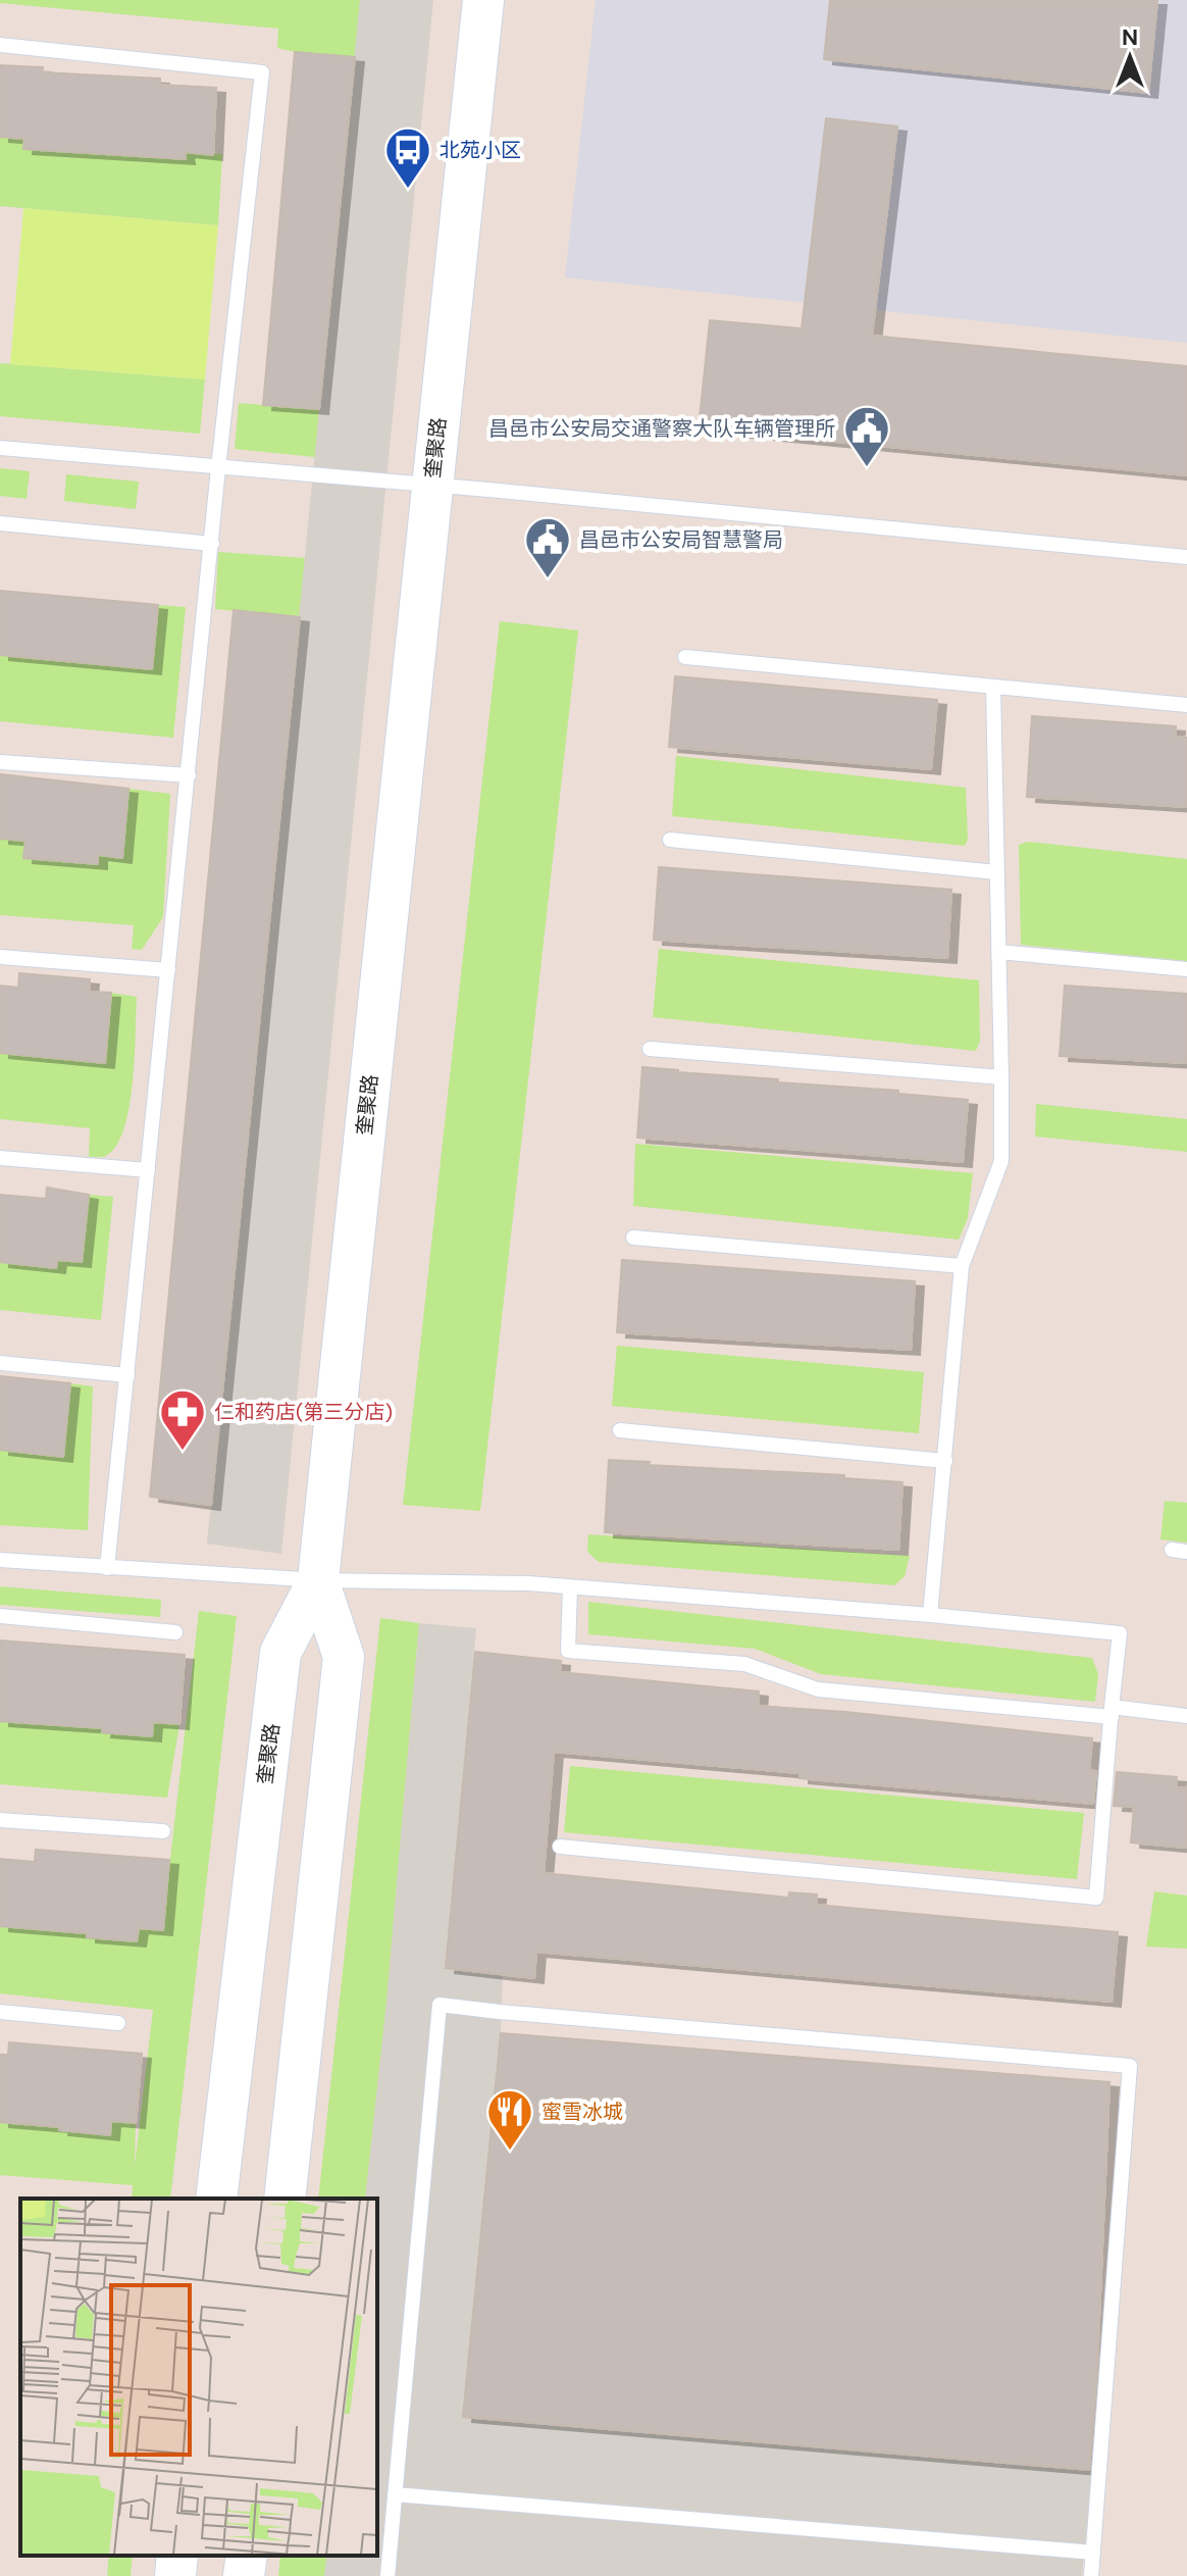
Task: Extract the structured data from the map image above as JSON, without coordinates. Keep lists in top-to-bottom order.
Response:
{
  "streets": {
    "street": ["奎聚路"]
  },
  "places": {
    "bus stop": ["北苑小区"],
    "public building": ["昌邑市公安局交通警察大队车辆管理所", "昌邑市公安局智慧警局"],
    "pharmacy": ["仁和药店(第三分店)"],
    "restaurant": ["蜜雪冰城"]
  },
  "north": "top"
}
